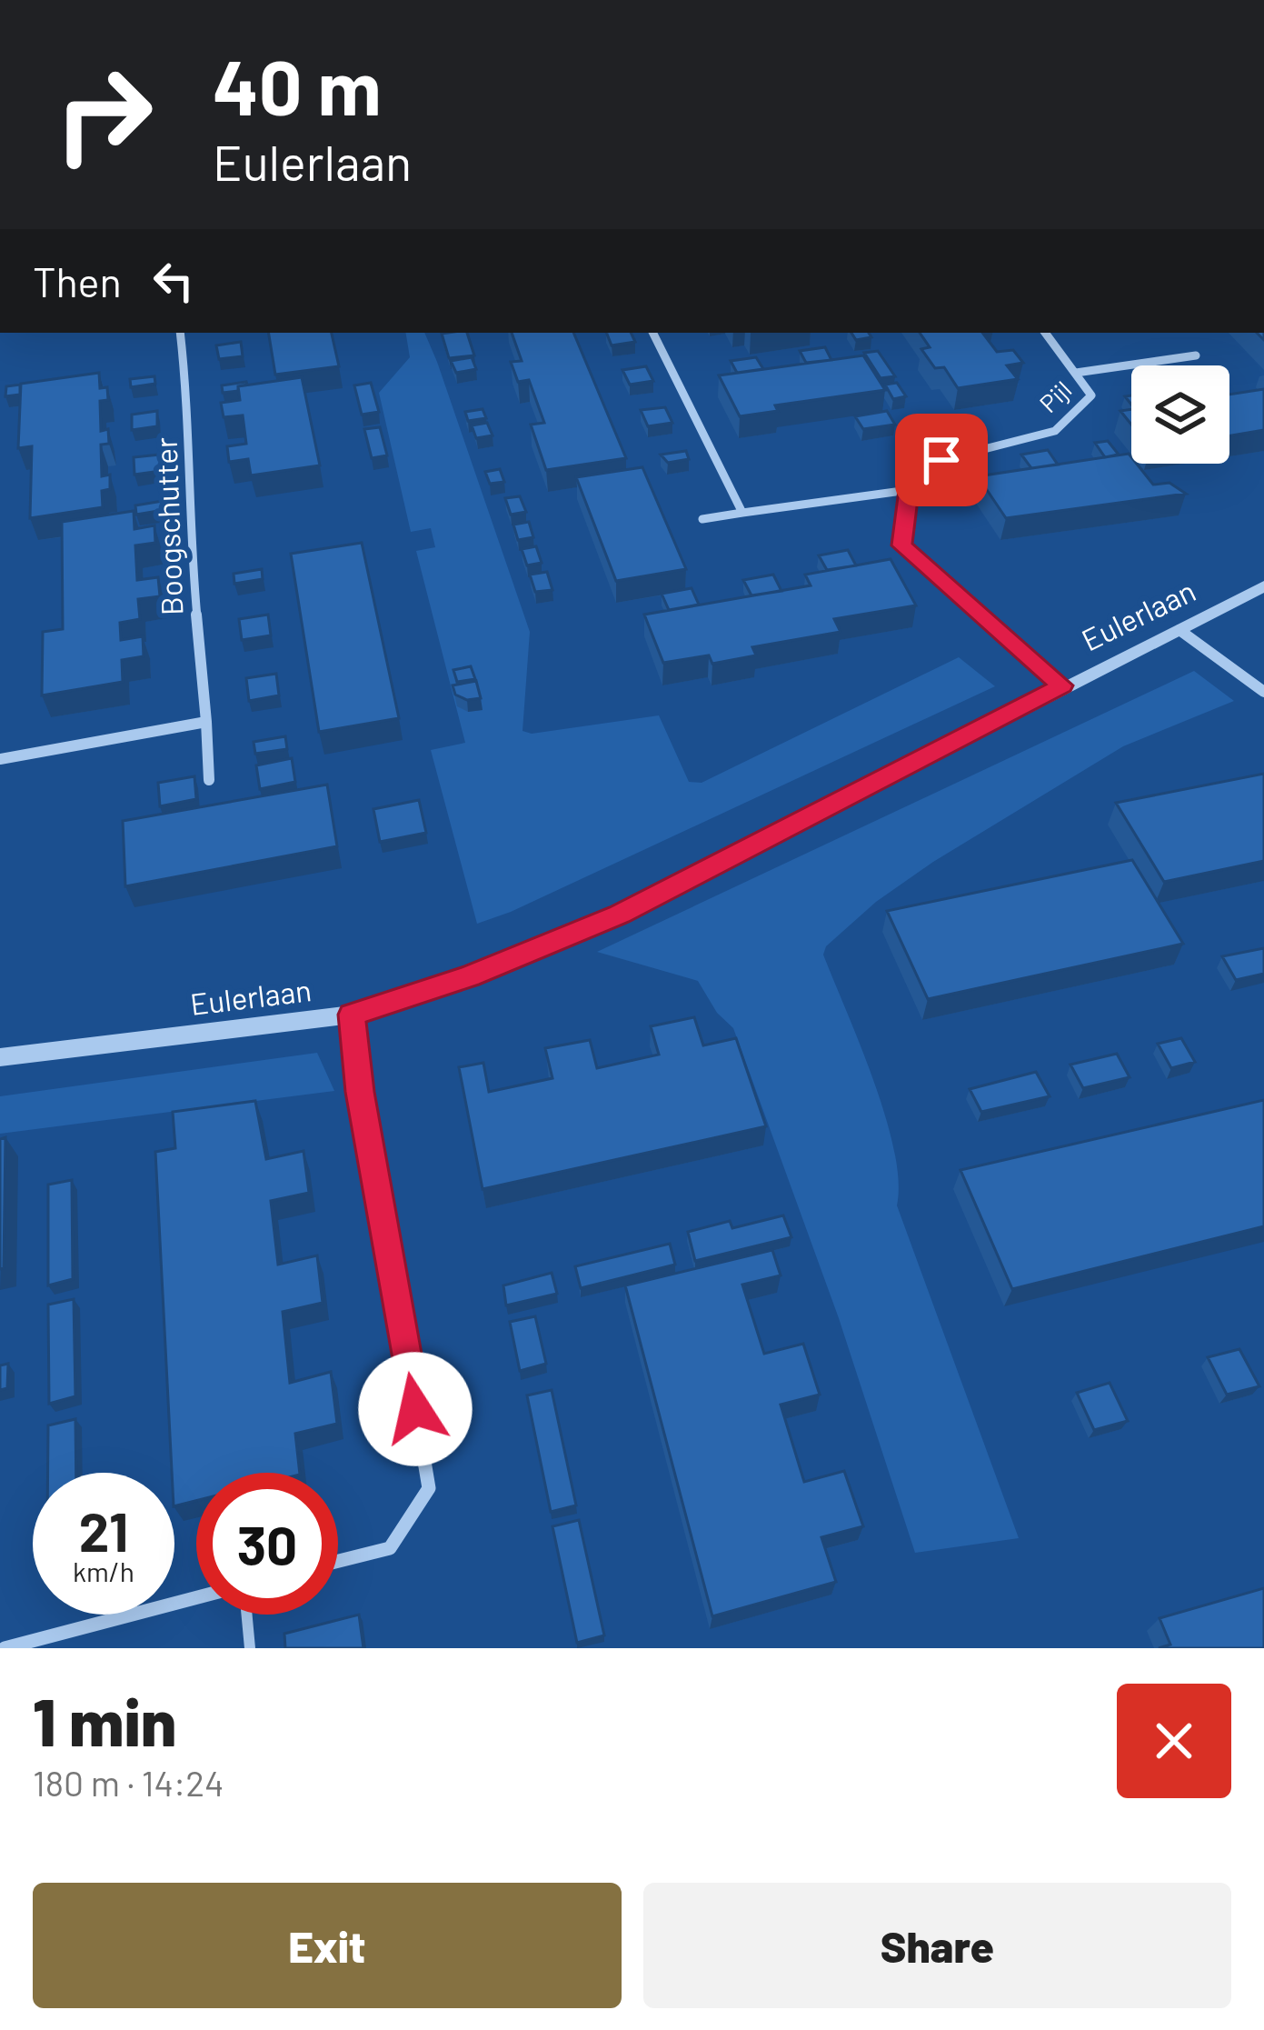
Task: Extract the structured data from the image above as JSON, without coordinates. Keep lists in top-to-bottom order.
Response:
{
  "streets": {
    "street": ["Pijl", "Boogschutter", "Eulerlaan"]
  },
  "page": {
    "turn": ["40 m", "Eulerlaan"],
    "then": "Then",
    "speed": "21 km/h",
    "limit": "30",
    "heading": ["1 min", "180 m · 14:24"],
    "buttons": ["Exit", "Share"]
  }
}
